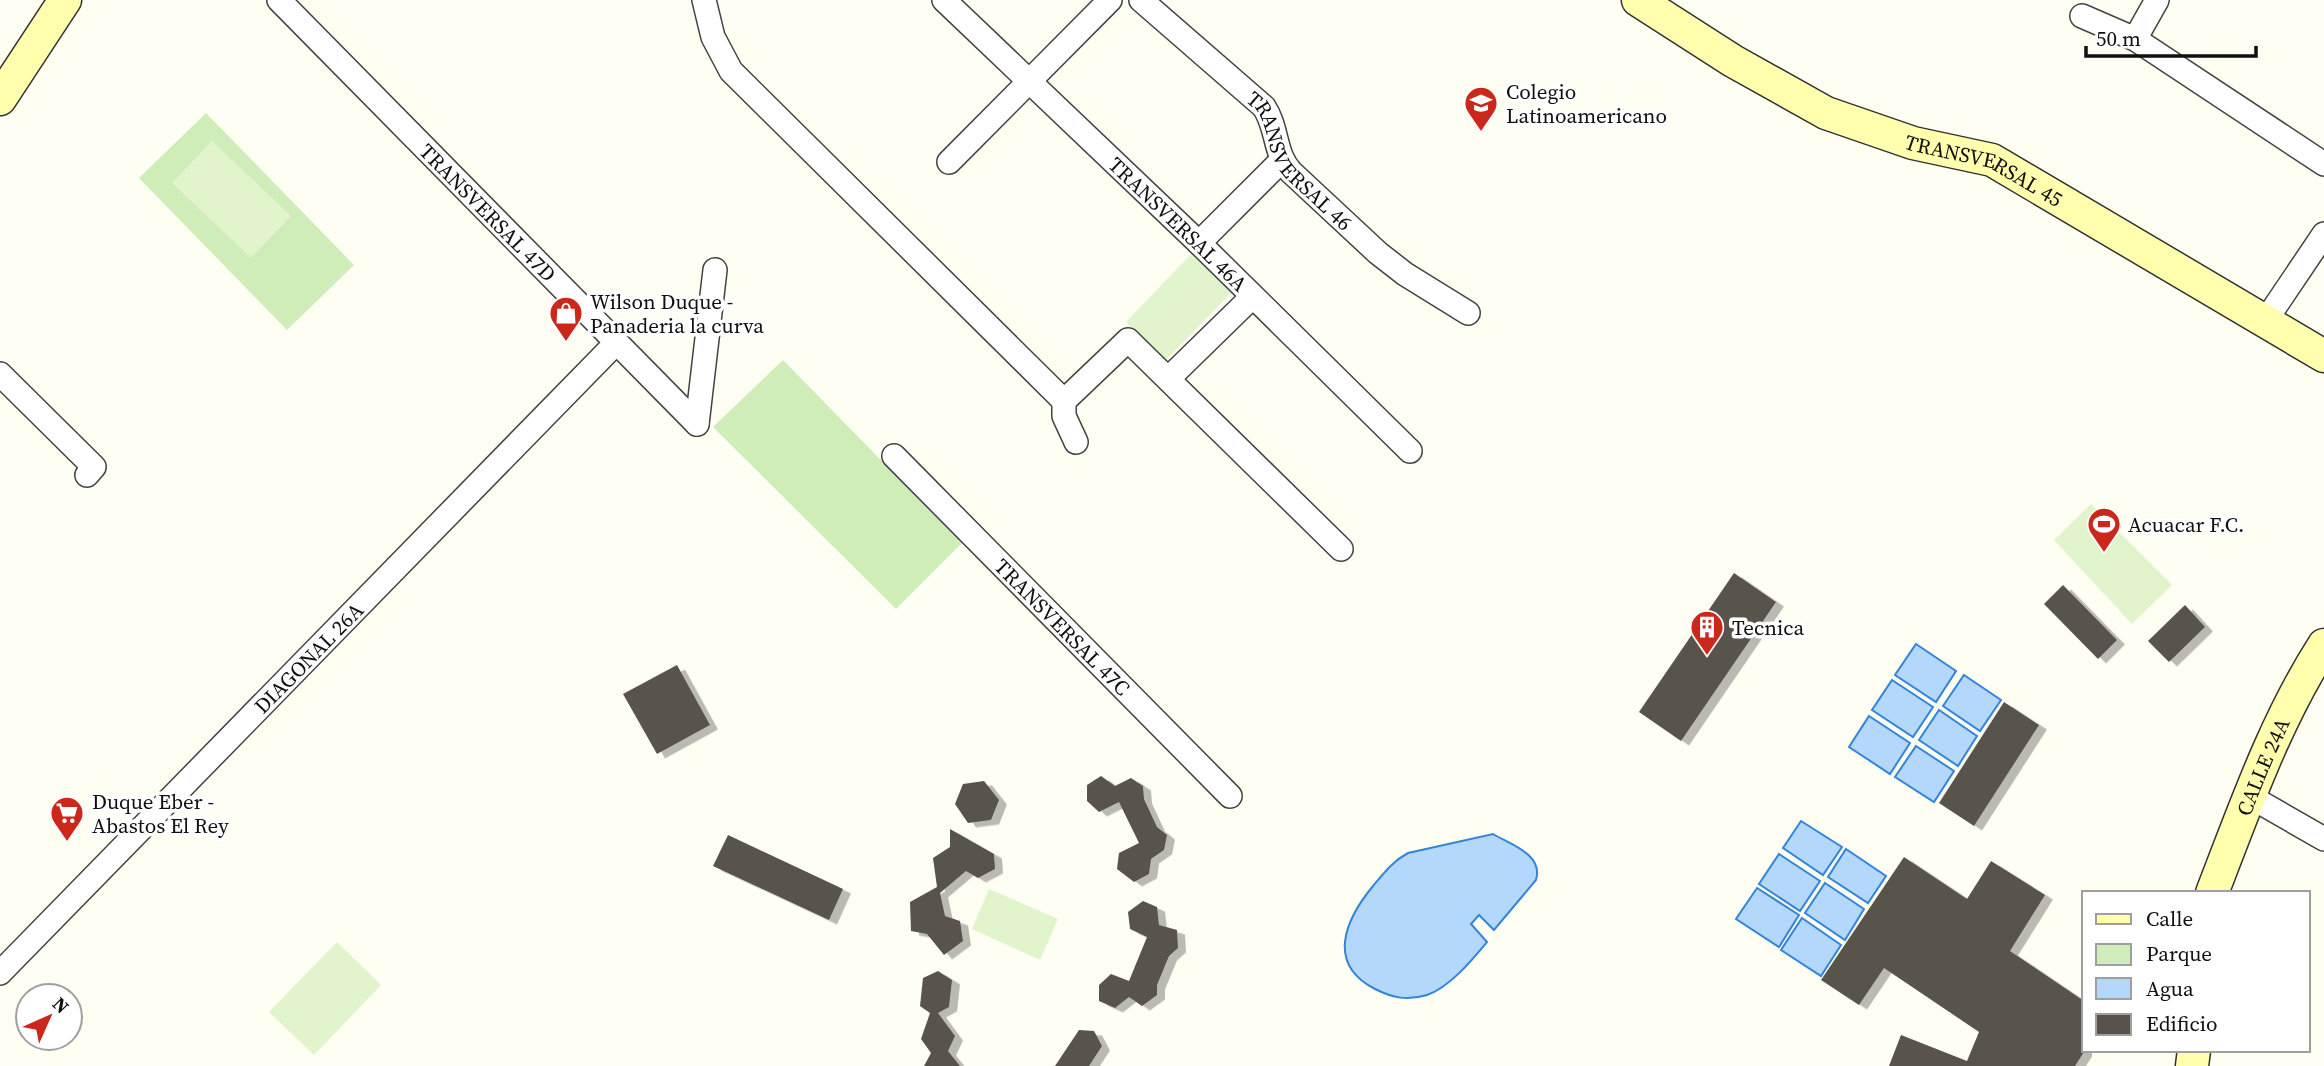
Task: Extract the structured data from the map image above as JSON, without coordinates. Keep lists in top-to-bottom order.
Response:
{
  "streets": {
    "street": [
      "TRANSVERSAL 46",
      "TRANSVERSAL 45",
      "TRANSVERSAL 47D",
      "TRANSVERSAL 46A",
      "TRANSVERSAL 47C",
      "DIAGONAL 26A",
      "CALLE 24A"
    ]
  },
  "crossings": [
    ["TRANSVERSAL 47D", "DIAGONAL 26A"]
  ],
  "places": {
    "school or university": ["Colegio Latinoamericano"],
    "shop": ["Wilson Duque - Panaderia la curva"],
    "sports": ["Acuacar F.C."],
    "building": ["Tecnica"],
    "supermarket": ["Duque Eber - Abastos El Rey"]
  },
  "legend": [
    "Calle",
    "Parque",
    "Agua",
    "Edificio"
  ],
  "scale_bar": "50 m",
  "north": "top right"
}
